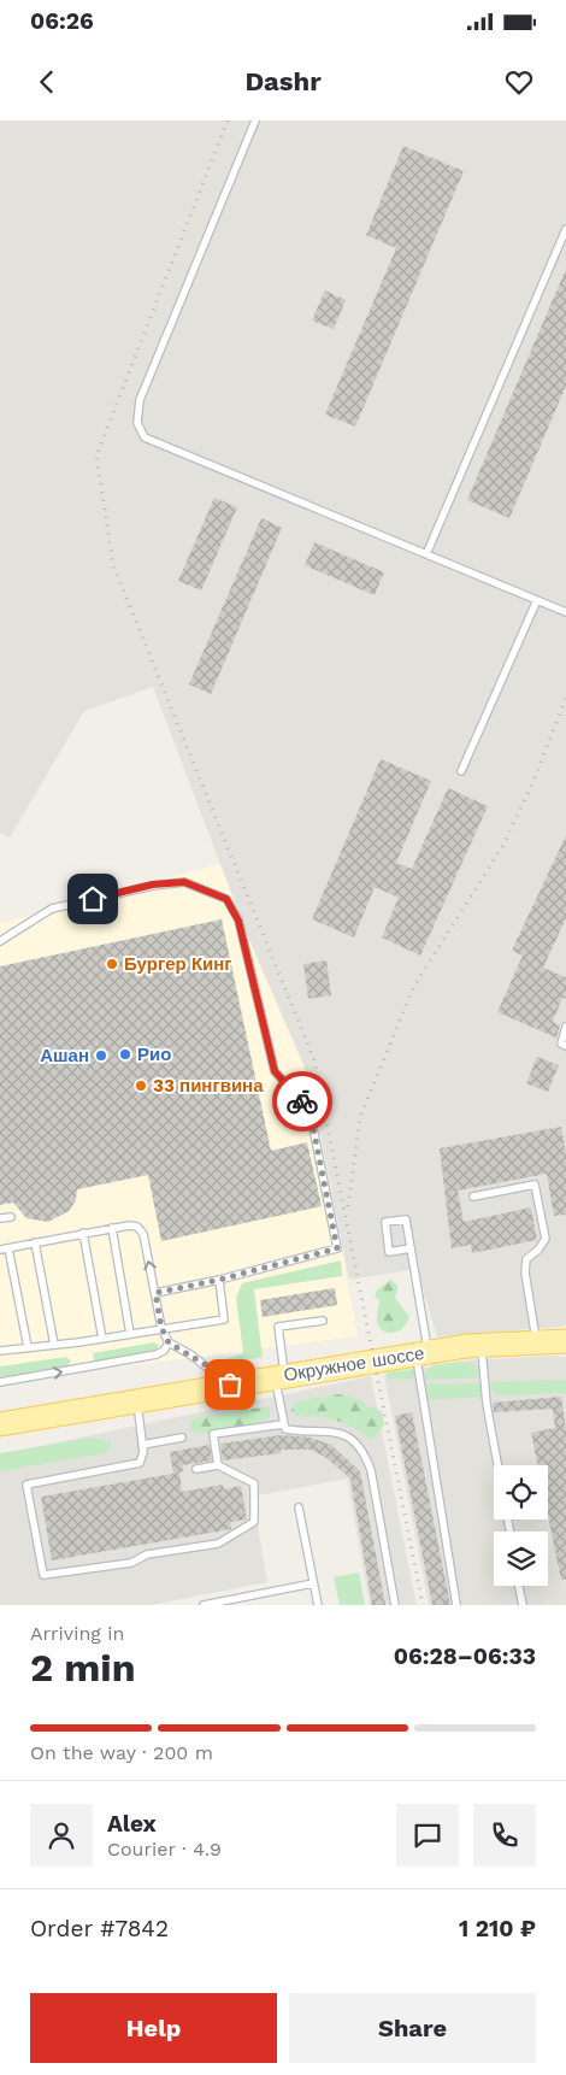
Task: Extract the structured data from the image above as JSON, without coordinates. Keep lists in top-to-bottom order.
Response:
{
  "streets": {
    "main road": ["Окружное шоссе"]
  },
  "places": [
    "Бургер Кинг",
    "Рио",
    "Ашан",
    "33 пингвина"
  ],
  "page": {
    "status": "06:26",
    "header": "Dashr",
    "heading": ["2 min", "Arriving in", "06:28–06:33"],
    "panel": [
      "Alex",
      "Courier · 4.9",
      "Order #7842",
      "1 210 ₽"
    ],
    "bar": "On the way · 200 m",
    "buttons": ["Help", "Share"]
  }
}
